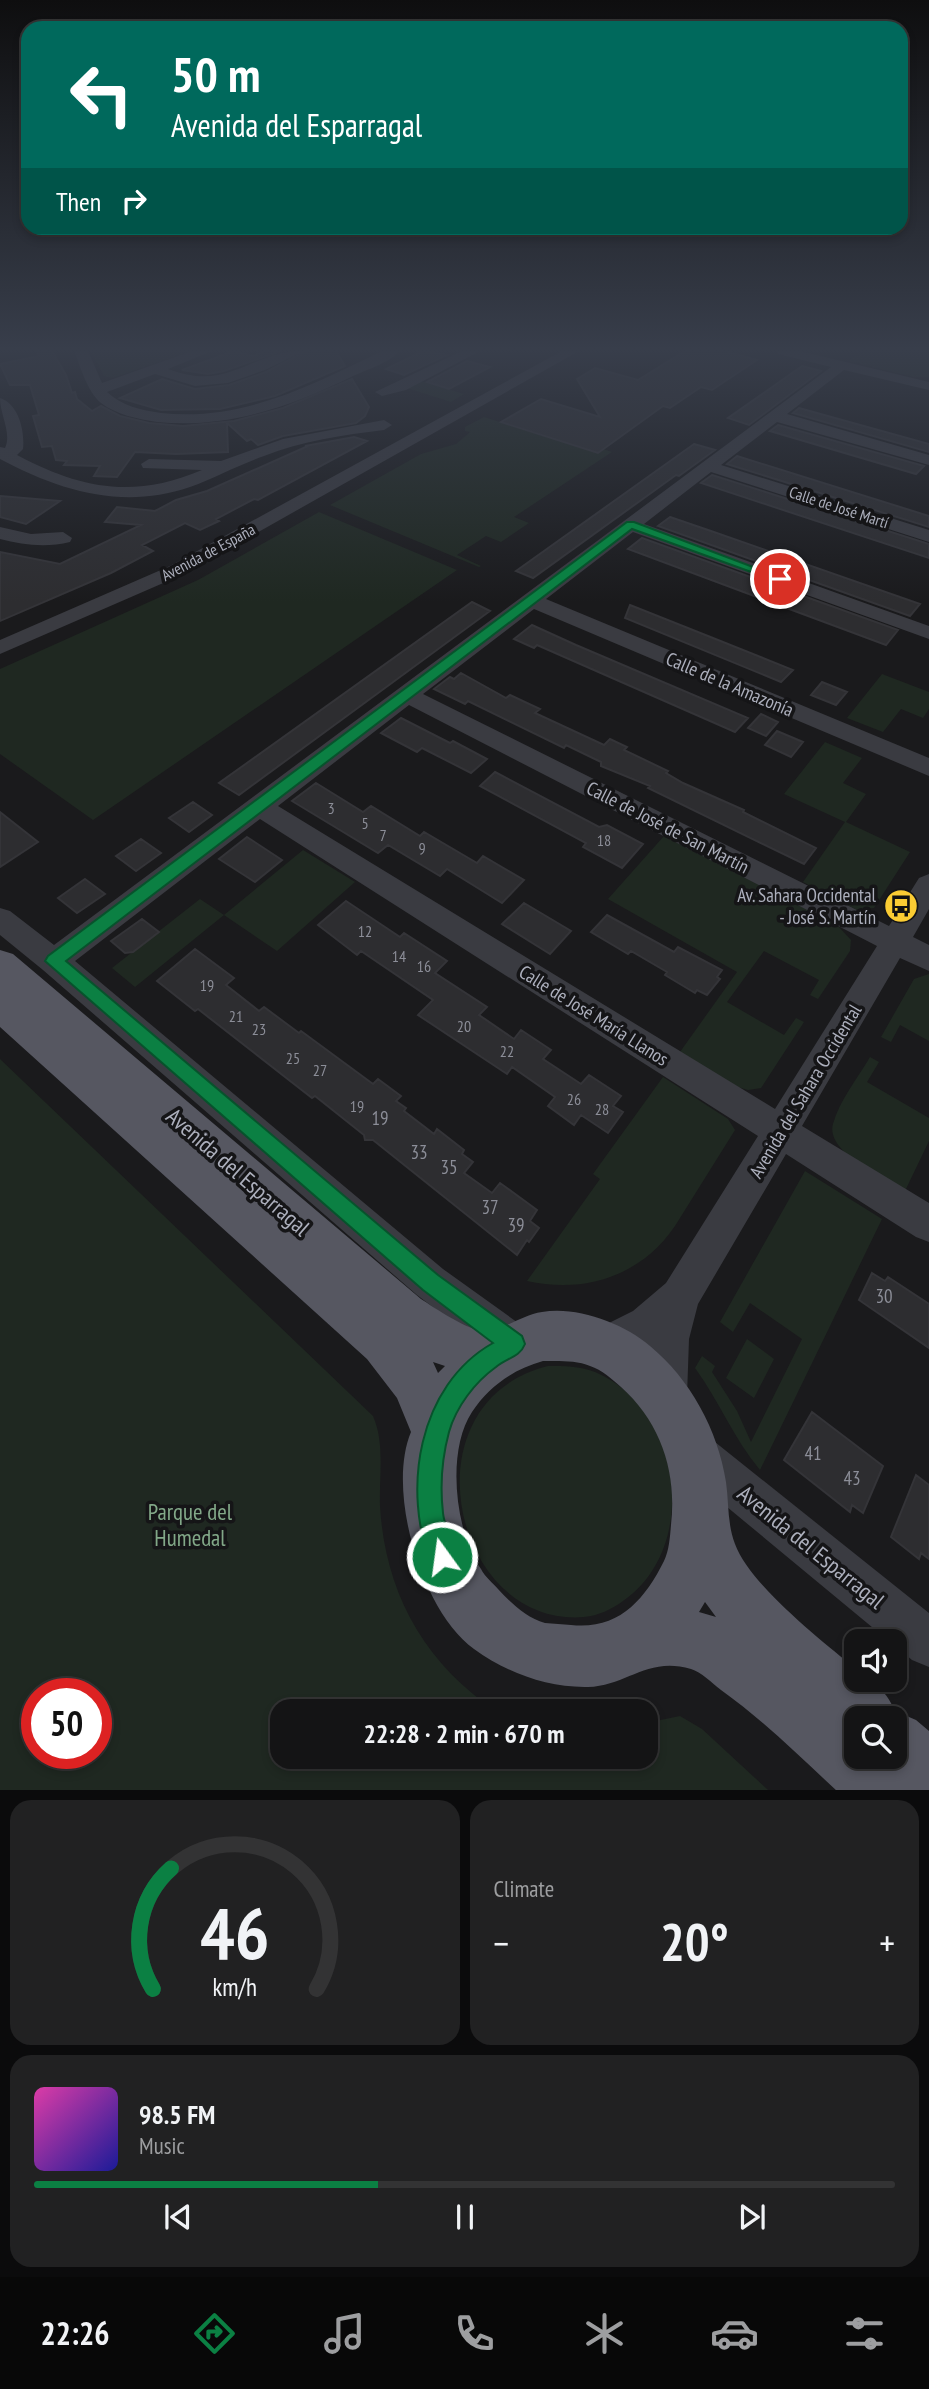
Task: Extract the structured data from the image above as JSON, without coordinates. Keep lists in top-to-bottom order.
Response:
{
  "streets": {
    "main road": ["Avenida del Esparragal"],
    "street": [
      "Calle de José Martí",
      "Avenida de España",
      "Calle de la Amazonía",
      "Calle de José de San Martín",
      "Calle de José María Llanos",
      "Avenida del Sahara Occidental"
    ]
  },
  "crossings": [
    ["Calle de José de San Martín", "Avenida del Sahara Occidental"],
    ["Calle de José María Llanos", "Avenida del Sahara Occidental"]
  ],
  "parks": ["Parque del Humedal"],
  "places": {
    "bus stop": ["Av. Sahara Occidental - José S. Martín"]
  },
  "house_numbers": [
    "3",
    "5",
    "7",
    "18",
    "9",
    "12",
    "14",
    "16",
    "19",
    "21",
    "20",
    "23",
    "22",
    "25",
    "27",
    "26",
    "19",
    "28",
    "19",
    "33",
    "35",
    "37",
    "39",
    "30",
    "41",
    "43"
  ],
  "page": {
    "turn": ["50 m", "Avenida del Esparragal"],
    "then": "Then",
    "limit": "50",
    "trip": "22:28 · 2 min · 670 m",
    "tile": "Climate",
    "heat": ["−", "20°", "+"],
    "song": ["98.5 FM", "Music"],
    "tabs": "22:26",
    "gauge": ["46", "km/h"]
  }
}
